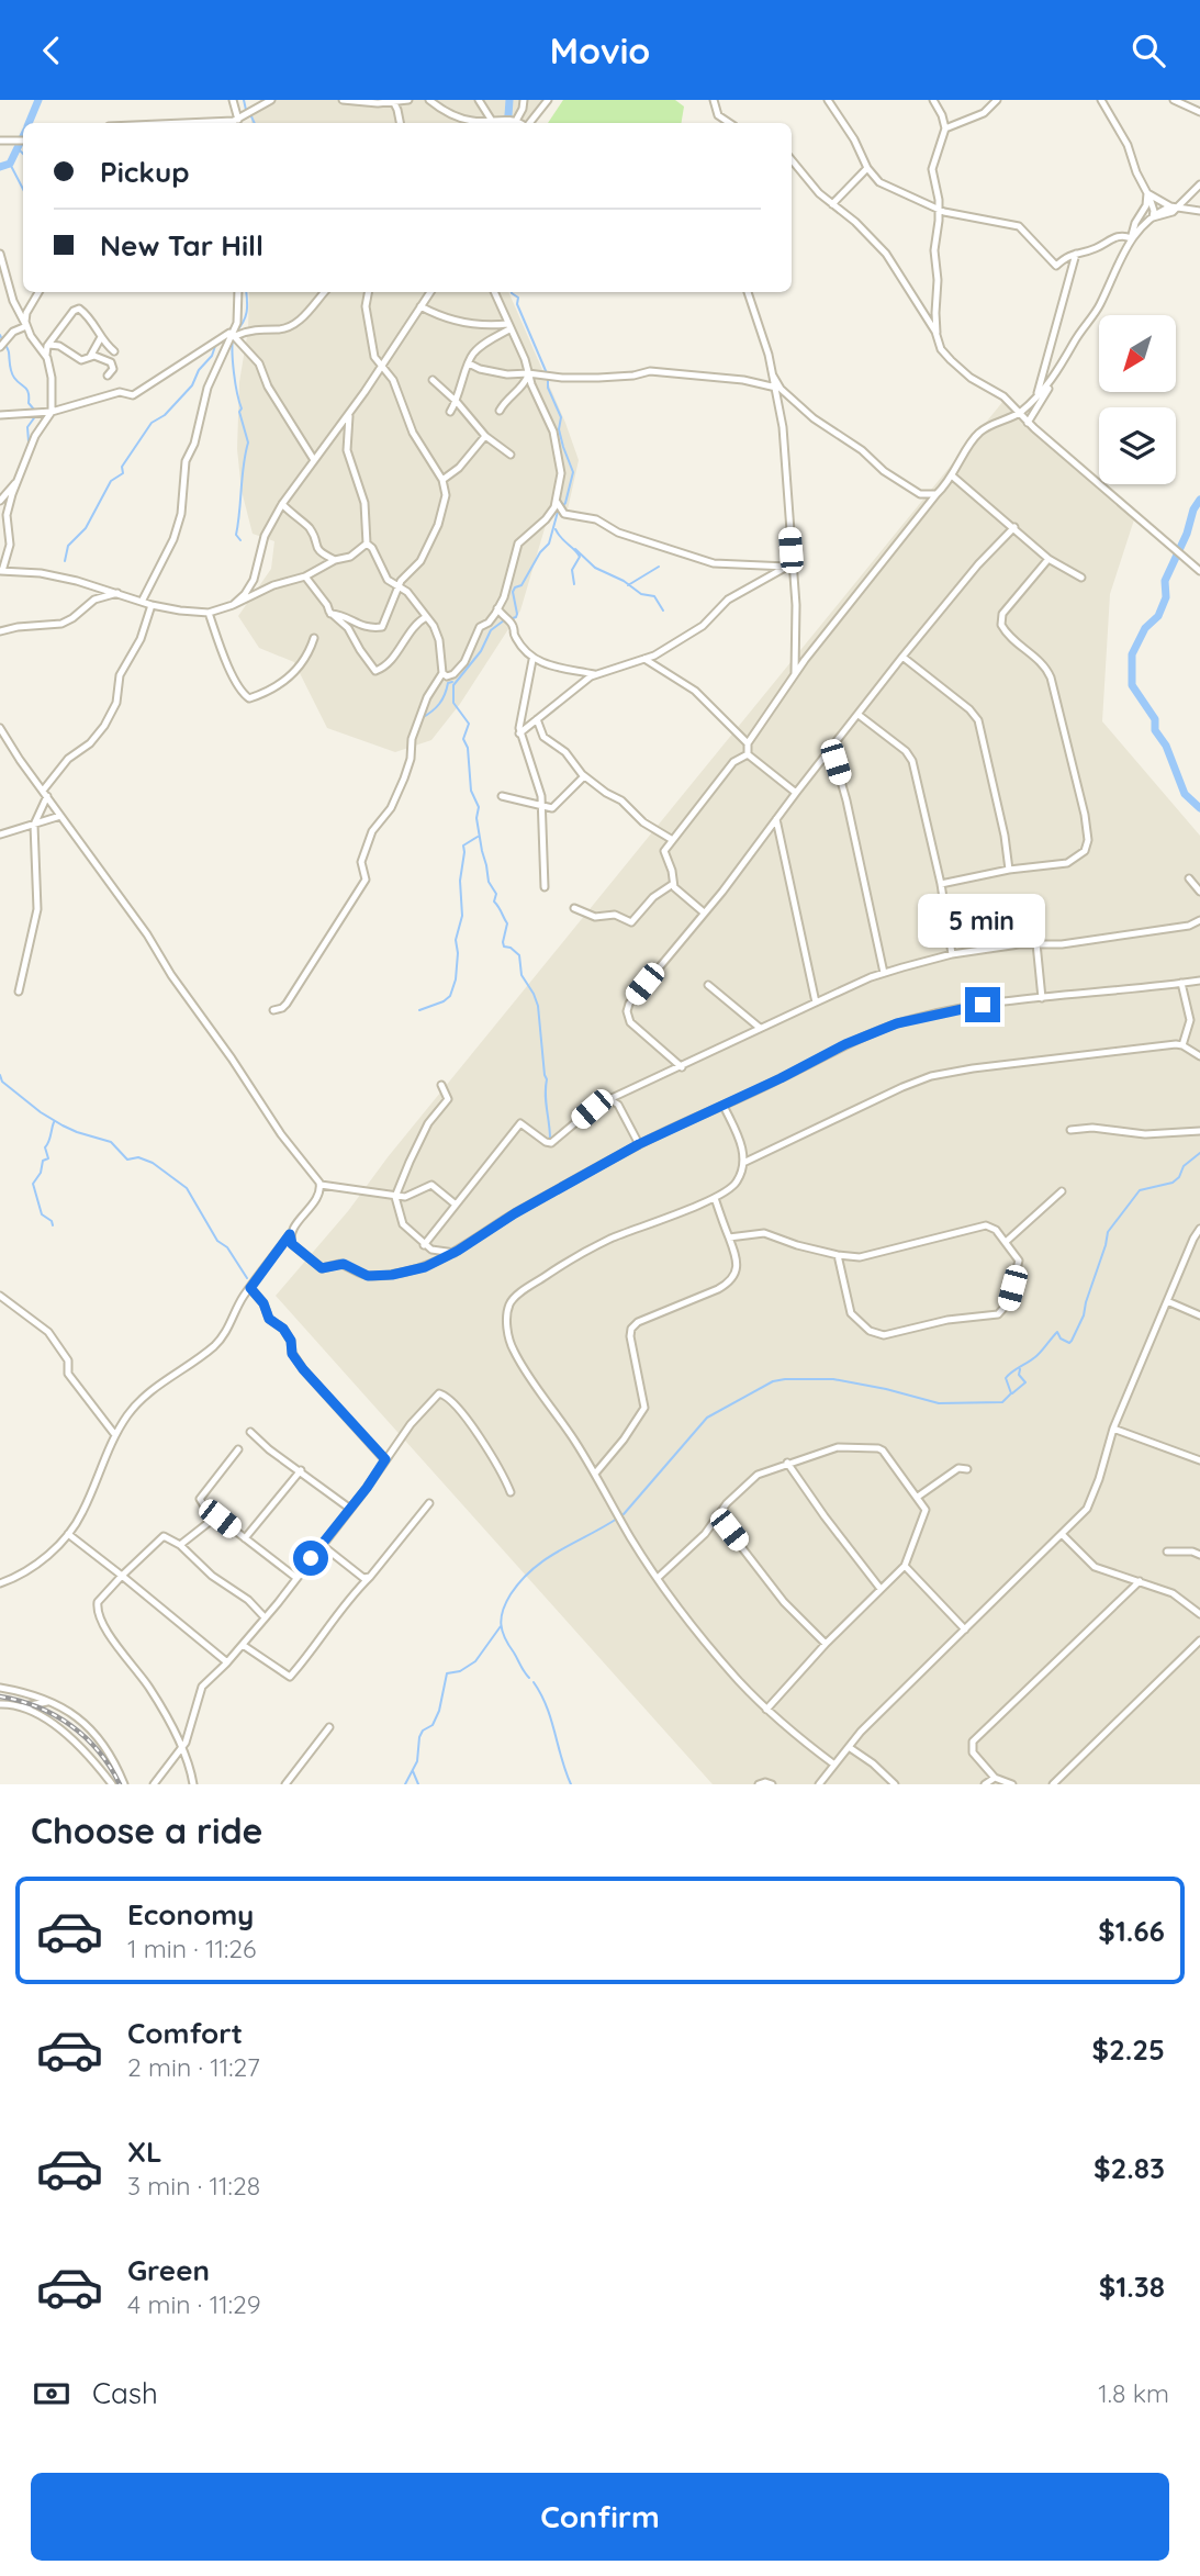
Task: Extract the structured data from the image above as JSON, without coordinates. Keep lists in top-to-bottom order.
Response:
{
  "north": "bottom left",
  "page": {
    "header": "Movio",
    "banner": ["Pickup", "New Tar Hill"],
    "bubble": "5 min",
    "heading": "Choose a ride",
    "list": [
      {
        "name": "Economy",
        "note": "1 min · 11:26",
        "value": "$1.66"
      },
      {
        "name": "Comfort",
        "note": "2 min · 11:27",
        "value": "$2.25"
      },
      {
        "name": "XL",
        "note": "3 min · 11:28",
        "value": "$2.83"
      },
      {
        "name": "Green",
        "note": "4 min · 11:29",
        "value": "$1.38"
      }
    ],
    "pay": ["Cash", "1.8 km"],
    "buttons": "Confirm"
  }
}
